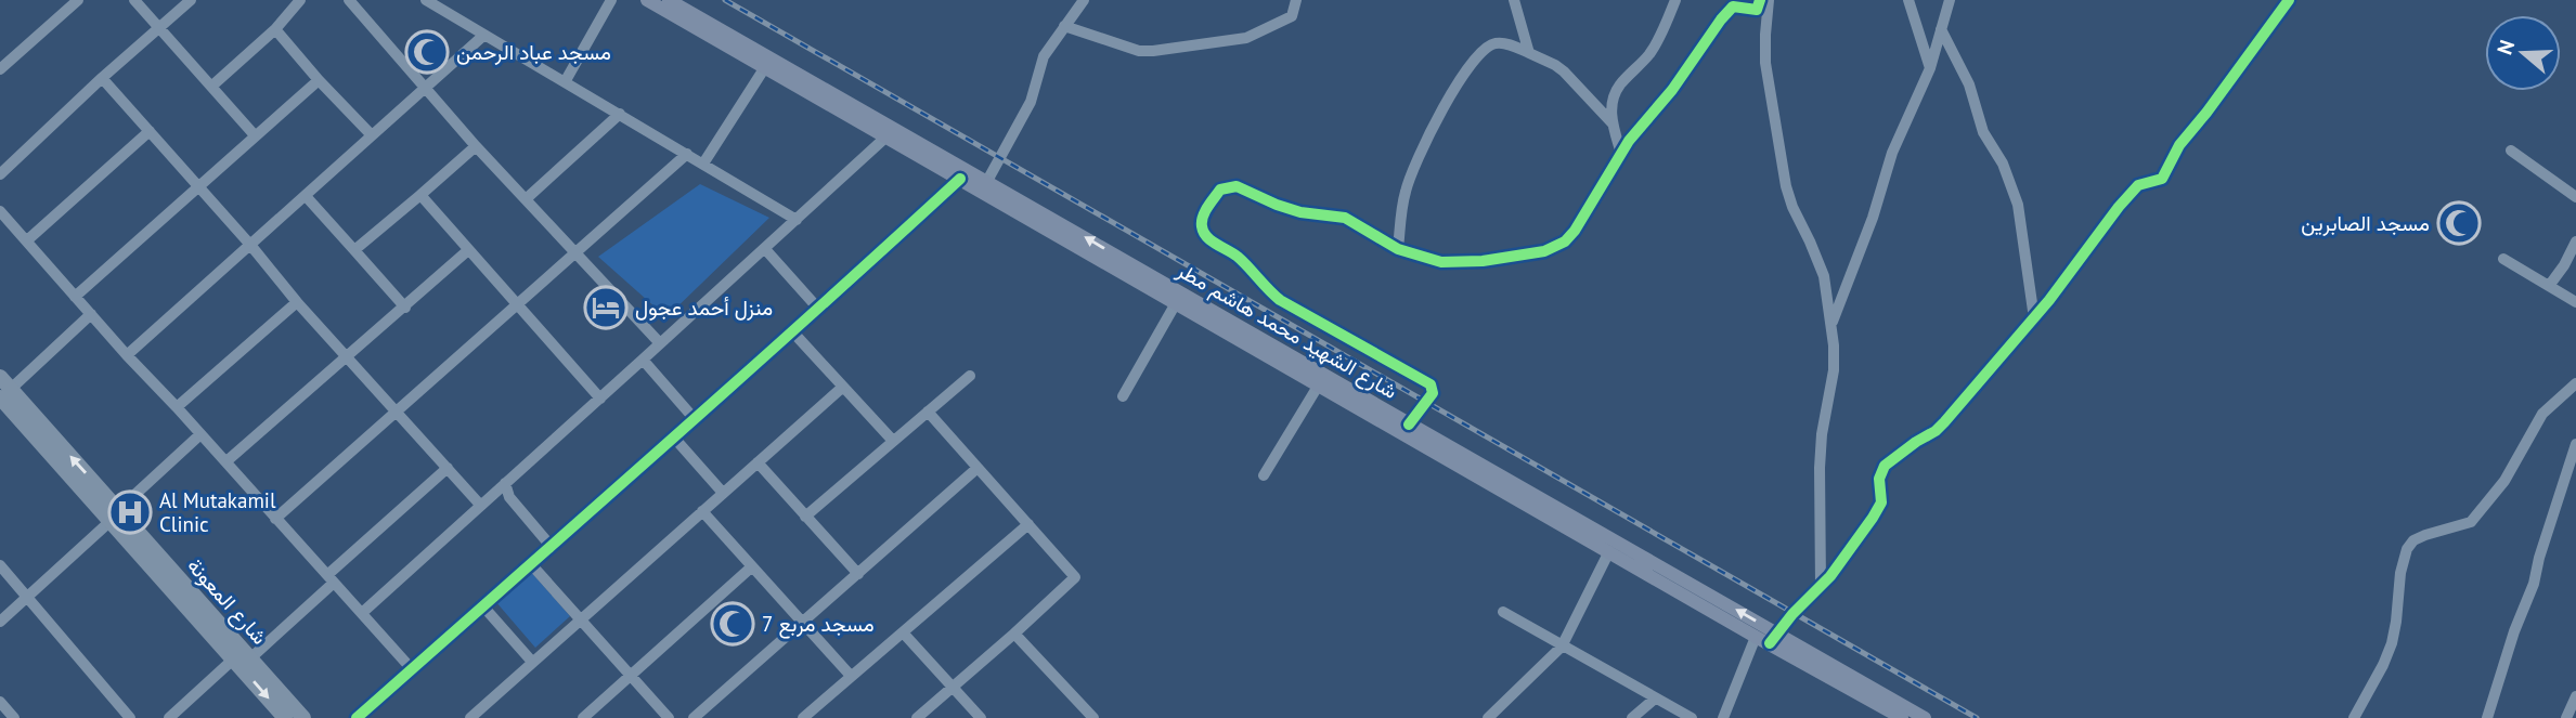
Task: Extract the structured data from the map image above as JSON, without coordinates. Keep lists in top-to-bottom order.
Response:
{
  "streets": {
    "highway": ["شارع المعونة"],
    "main road": ["شارع الشهيد محمد هاشم مطر"]
  },
  "places": {
    "mosque": ["مسجد عباد الرحمن", "مسجد الصابرين", "مسجد مربع 7"],
    "hotel": ["منزل أحمد عجول"],
    "hospital": ["Al Mutakamil Clinic"]
  },
  "north": "left"
}
